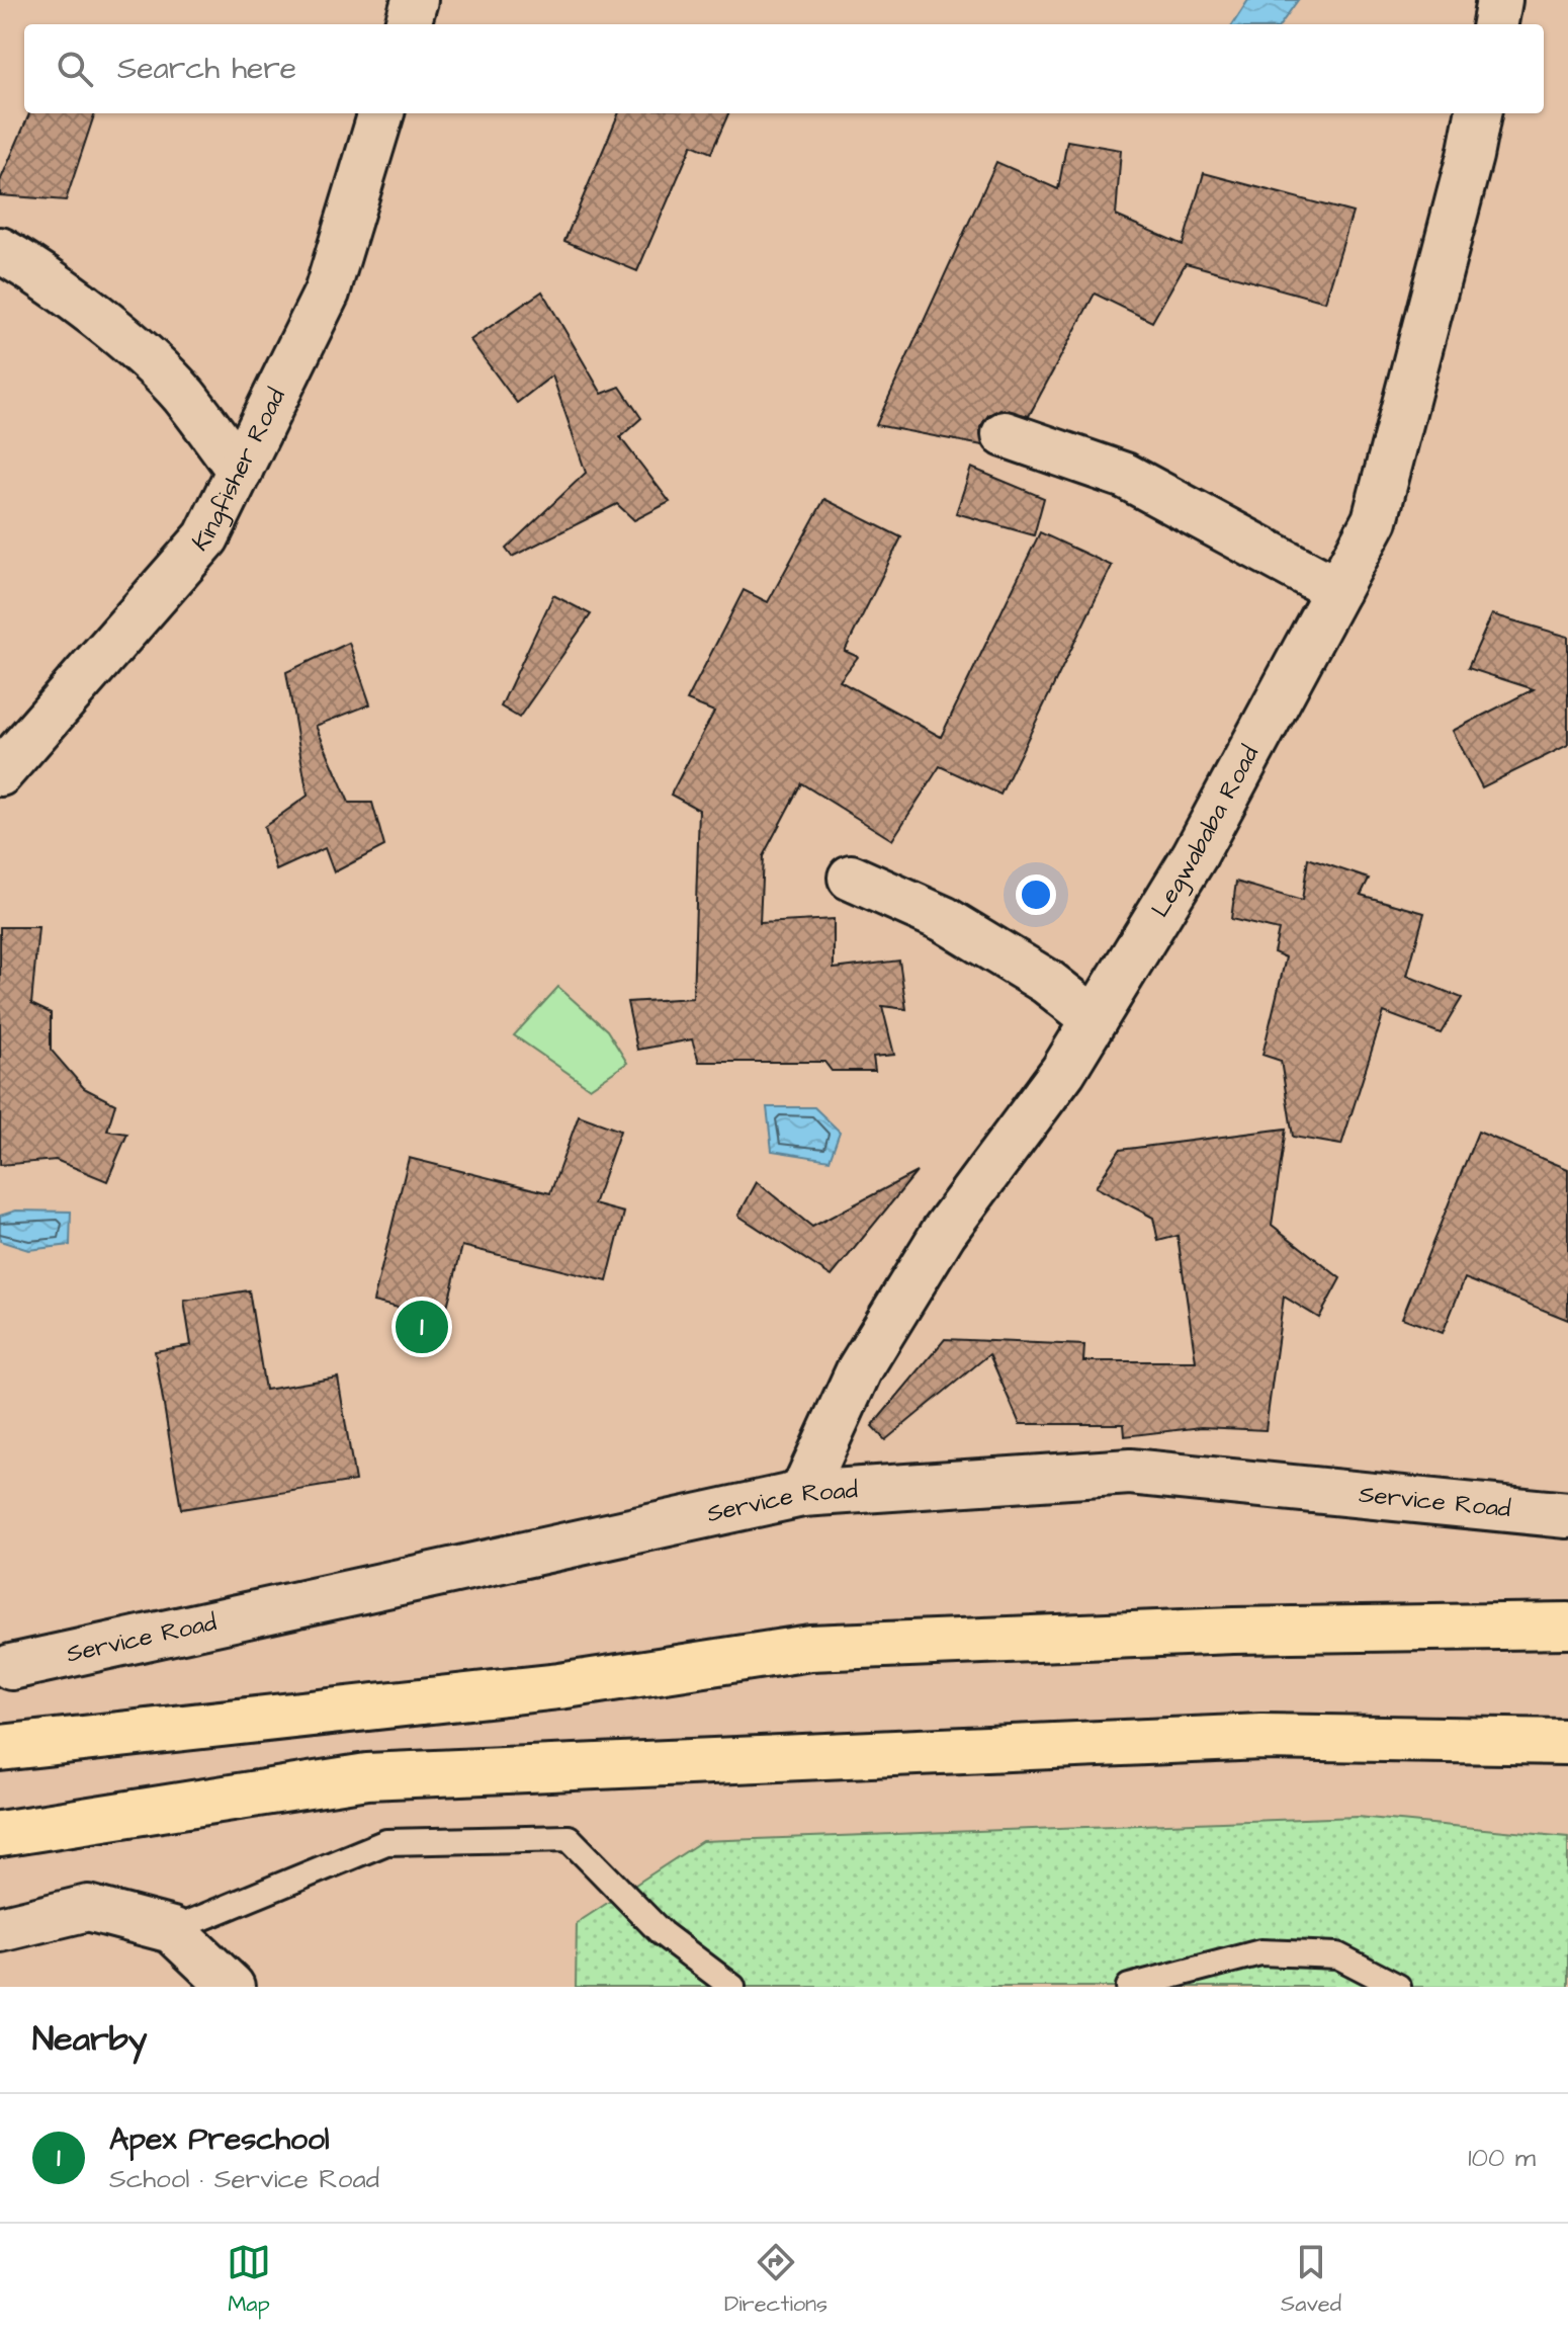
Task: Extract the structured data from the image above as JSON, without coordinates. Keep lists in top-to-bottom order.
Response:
{
  "streets": {
    "street": ["Kingfisher Road", "Legwababa Road", "Service Road"]
  },
  "crossings": [
    ["Legwababa Road", "Service Road"]
  ],
  "page": {
    "search": "Search here",
    "pins": "1",
    "heading": "Nearby",
    "list": [
      {
        "mark": "1",
        "name": "Apex Preschool",
        "note": "School · Service Road",
        "value": "100 m"
      }
    ],
    "nav": ["Map", "Directions", "Saved"]
  }
}
